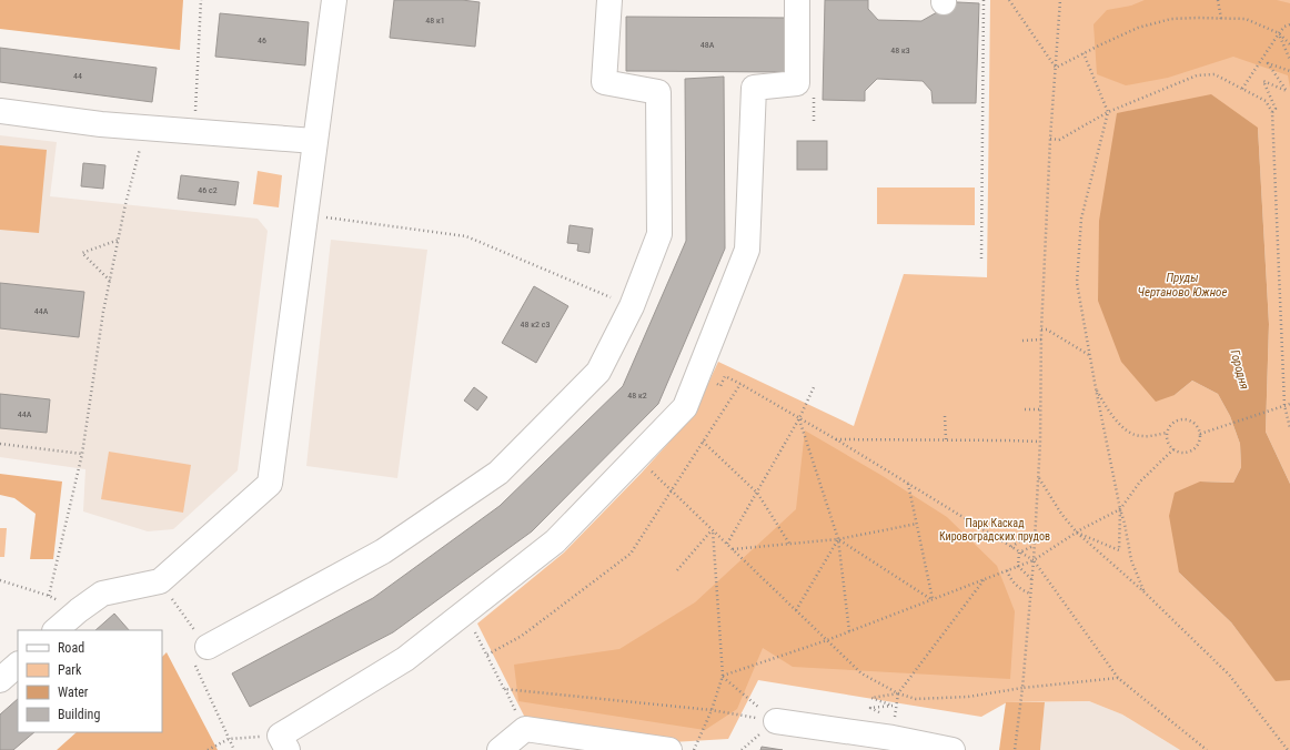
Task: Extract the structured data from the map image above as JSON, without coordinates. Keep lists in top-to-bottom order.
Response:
{
  "water": ["Пруды Чертаново Южное", "Городня"],
  "parks": ["Парк Каскад Кировоградских прудов"],
  "house_numbers": [
    "48 к1",
    "46",
    "48А",
    "48 к3",
    "44",
    "46 с2",
    "44А",
    "48 к2 с3",
    "48 к2",
    "44А"
  ],
  "legend": [
    "Road",
    "Park",
    "Water",
    "Building"
  ]
}
